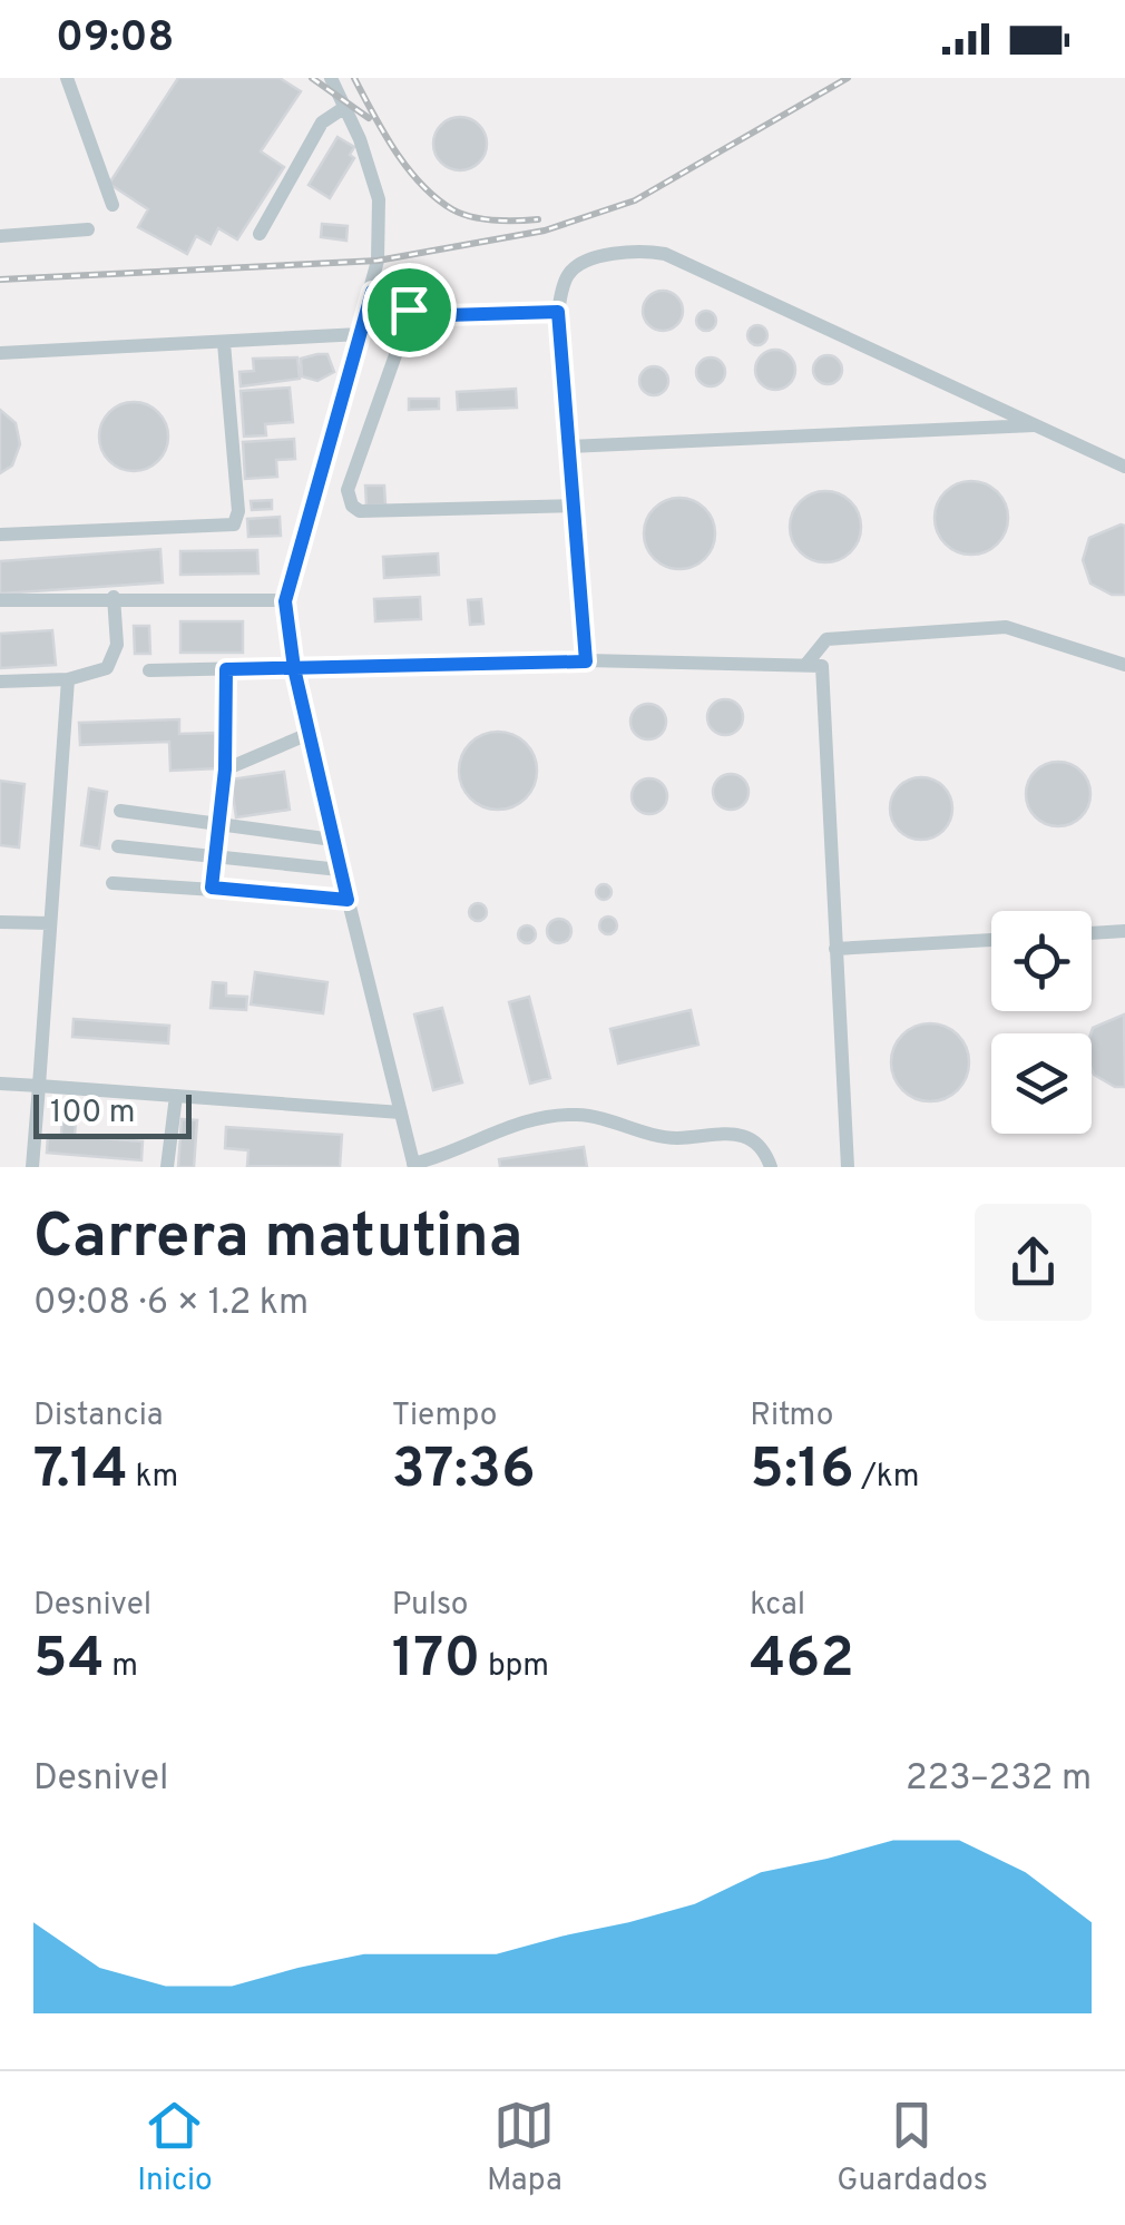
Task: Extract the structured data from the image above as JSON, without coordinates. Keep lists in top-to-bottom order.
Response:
{
  "scale_bar": "100 m",
  "page": {
    "status": "09:08",
    "scale": "100 m",
    "heading": ["Carrera matutina", "09:08 · 6 × 1.2 km"],
    "stats": [
      ["Distancia", "7.14 km"],
      ["Tiempo", "37:36"],
      ["Ritmo", "5:16 /km"],
      ["Desnivel", "54 m"],
      ["Pulso", "170 bpm"],
      ["kcal", "462"]
    ],
    "chart": ["Desnivel", "223–232 m"],
    "tabs": ["Inicio", "Mapa", "Guardados"]
  }
}
